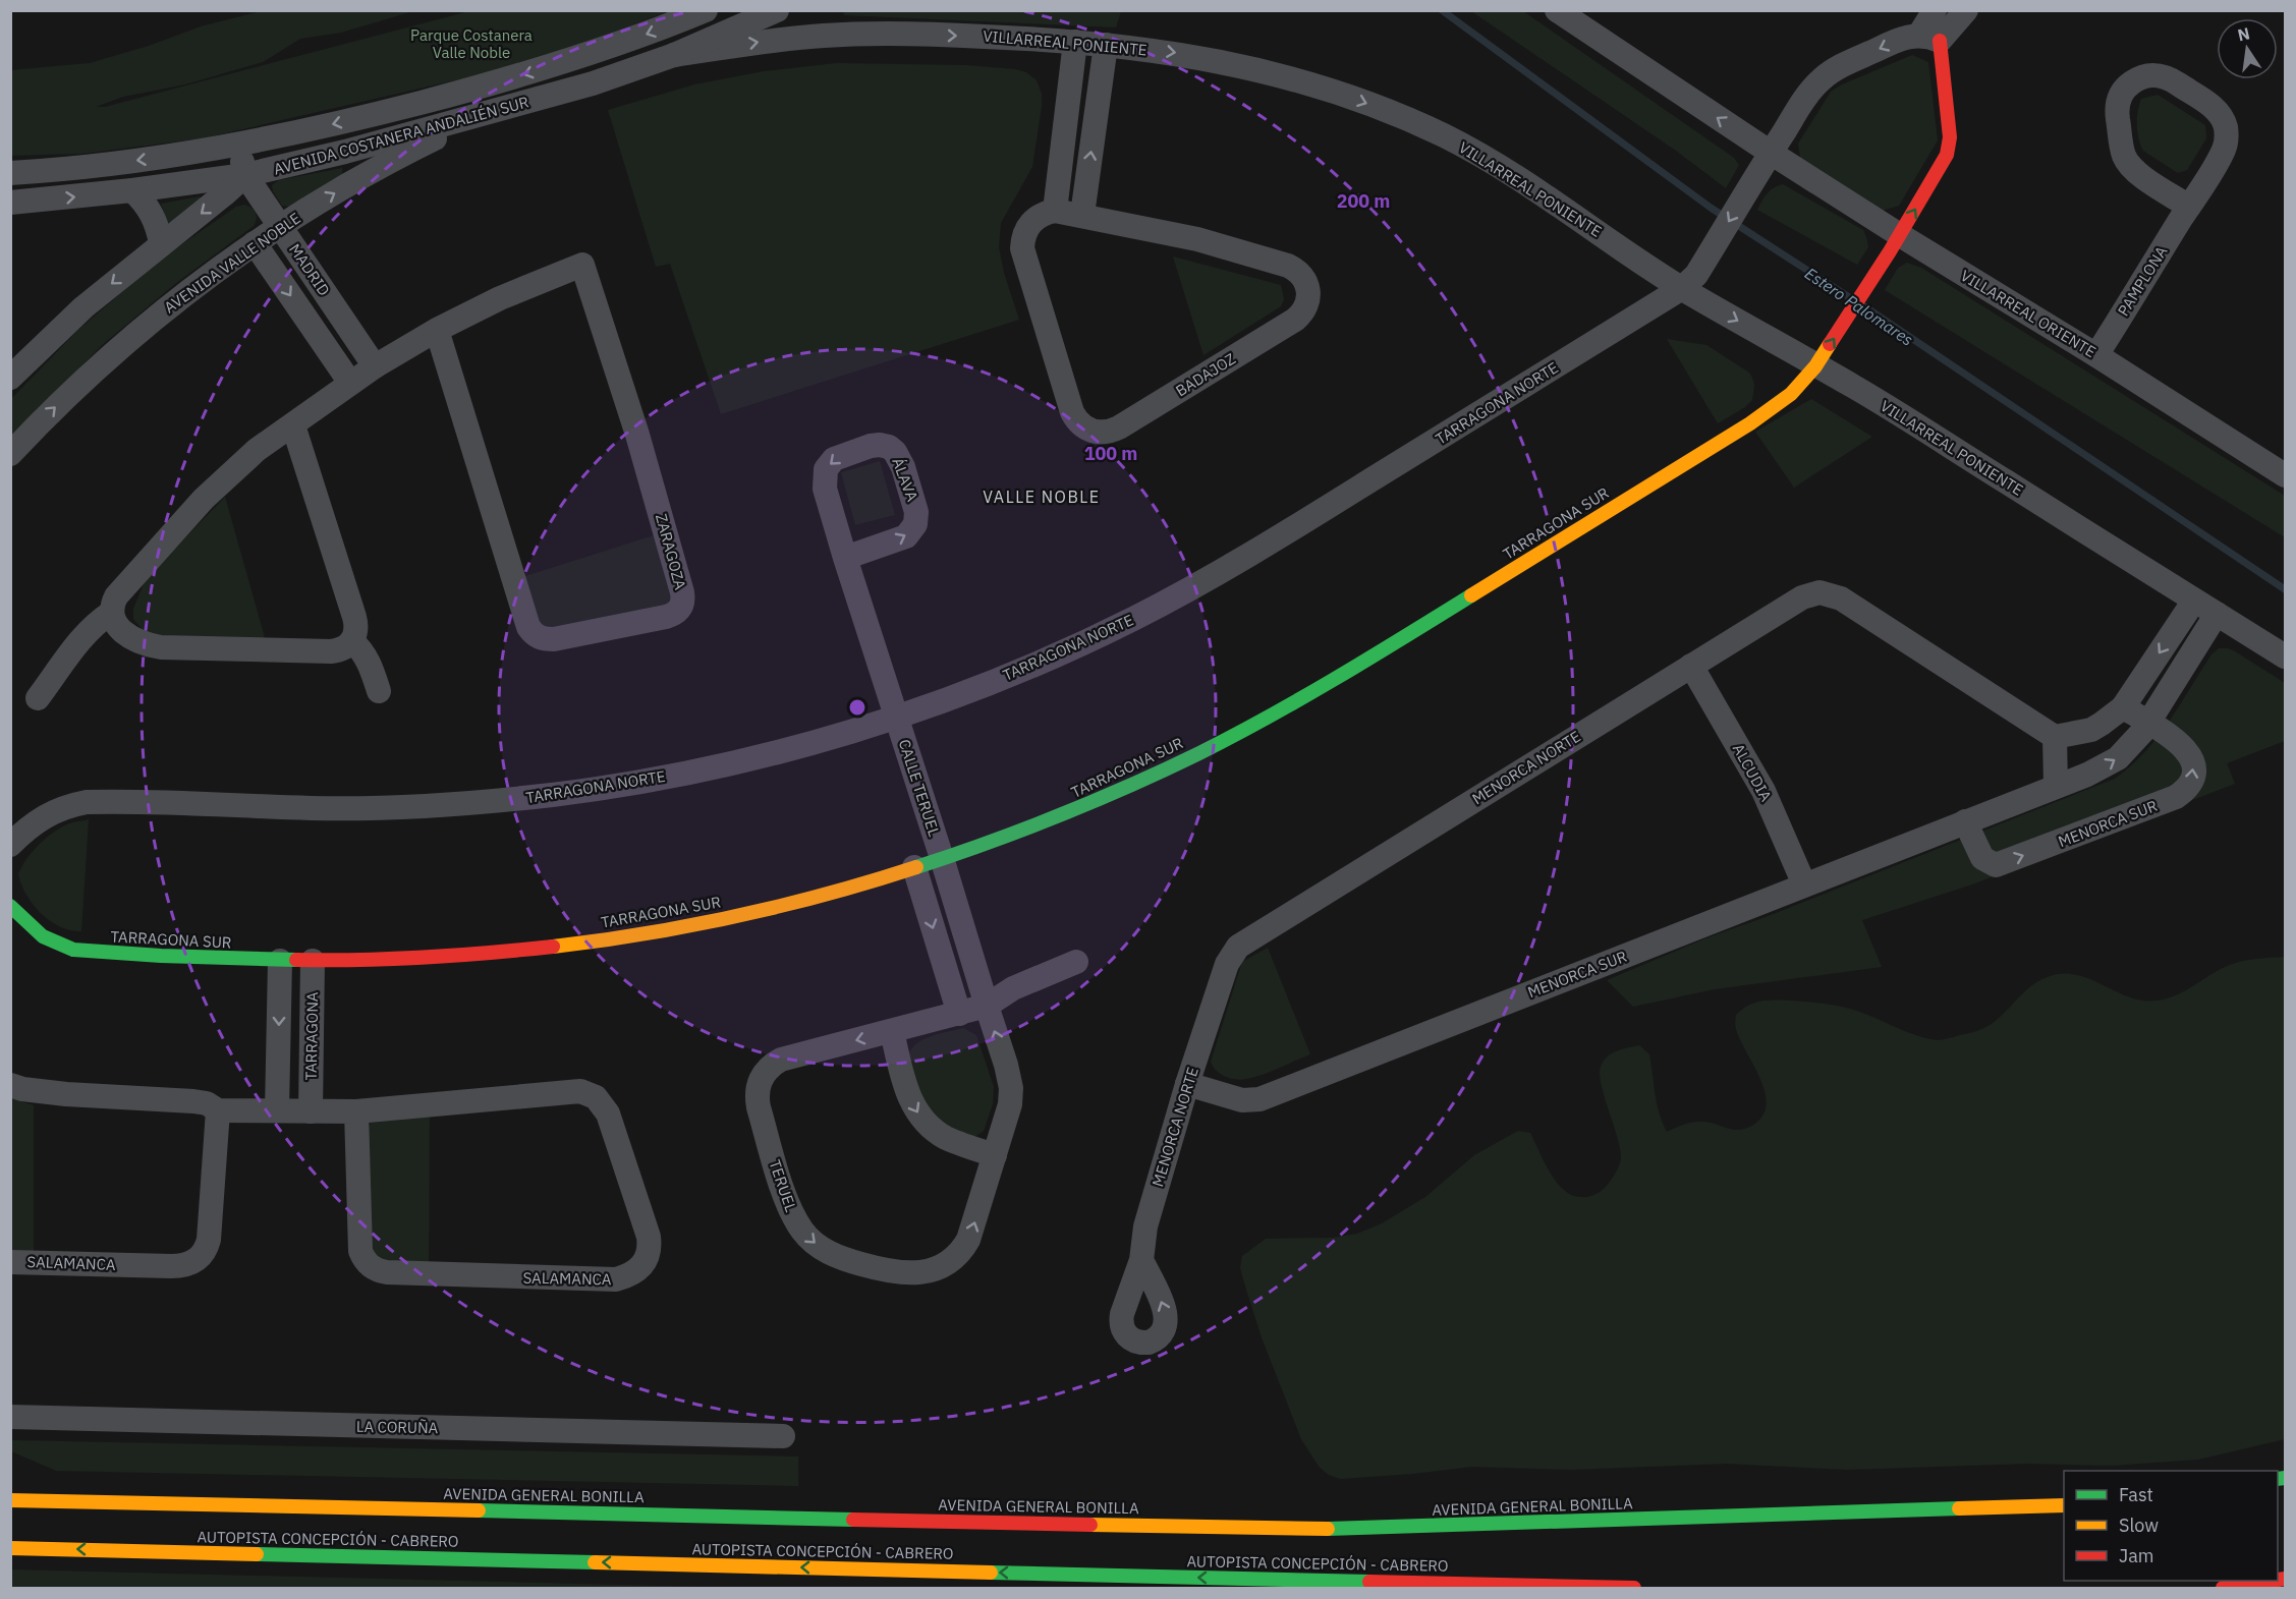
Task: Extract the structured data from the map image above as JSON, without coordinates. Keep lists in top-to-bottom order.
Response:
{
  "streets": {
    "main road": ["TARRAGONA SUR", "AVENIDA GENERAL BONILLA", "AUTOPISTA CONCEPCIÓN - CABRERO"],
    "street": [
      "VILLARREAL PONIENTE",
      "AVENIDA COSTANERA ANDALIÉN SUR",
      "AVENIDA VALLE NOBLE",
      "MADRID",
      "PAMPLONA",
      "VILLARREAL ORIENTE",
      "BADAJOZ",
      "TARRAGONA NORTE",
      "ÁLAVA",
      "ZARAGOZA",
      "MENORCA NORTE",
      "ALCUDIA",
      "CALLE TERUEL",
      "MENORCA SUR",
      "TARRAGONA",
      "TERUEL",
      "SALAMANCA",
      "LA CORUÑA"
    ]
  },
  "crossings": [
    ["VILLARREAL PONIENTE", "AVENIDA COSTANERA ANDALIÉN SUR"],
    ["VILLARREAL PONIENTE", "TARRAGONA NORTE"],
    ["VILLARREAL PONIENTE", "TARRAGONA SUR"],
    ["VILLARREAL PONIENTE", "MENORCA SUR"],
    ["AVENIDA COSTANERA ANDALIÉN SUR", "AVENIDA VALLE NOBLE"],
    ["AVENIDA COSTANERA ANDALIÉN SUR", "MADRID"],
    ["AVENIDA VALLE NOBLE", "MADRID"],
    ["MADRID", "ZARAGOZA"],
    ["PAMPLONA", "VILLARREAL ORIENTE"],
    ["VILLARREAL ORIENTE", "TARRAGONA NORTE"],
    ["VILLARREAL ORIENTE", "TARRAGONA SUR"],
    ["TARRAGONA NORTE", "ÁLAVA"],
    ["TARRAGONA NORTE", "TARRAGONA SUR"],
    ["TARRAGONA NORTE", "CALLE TERUEL"],
    ["ÁLAVA", "CALLE TERUEL"],
    ["TARRAGONA SUR", "CALLE TERUEL"],
    ["TARRAGONA SUR", "TARRAGONA"],
    ["TARRAGONA SUR", "TERUEL"],
    ["MENORCA NORTE", "ALCUDIA"],
    ["MENORCA NORTE", "MENORCA SUR"],
    ["ALCUDIA", "MENORCA SUR"],
    ["CALLE TERUEL", "TERUEL"],
    ["TARRAGONA", "SALAMANCA"]
  ],
  "one_way": ["VILLARREAL PONIENTE", "AUTOPISTA CONCEPCIÓN - CABRERO"],
  "districts": ["VALLE NOBLE"],
  "water": ["Estero Palomares"],
  "parks": ["Parque Costanera Valle Noble"],
  "legend": ["Fast", "Slow", "Jam"],
  "north": "top",
  "rings": ["200 m", "100 m"]
}
